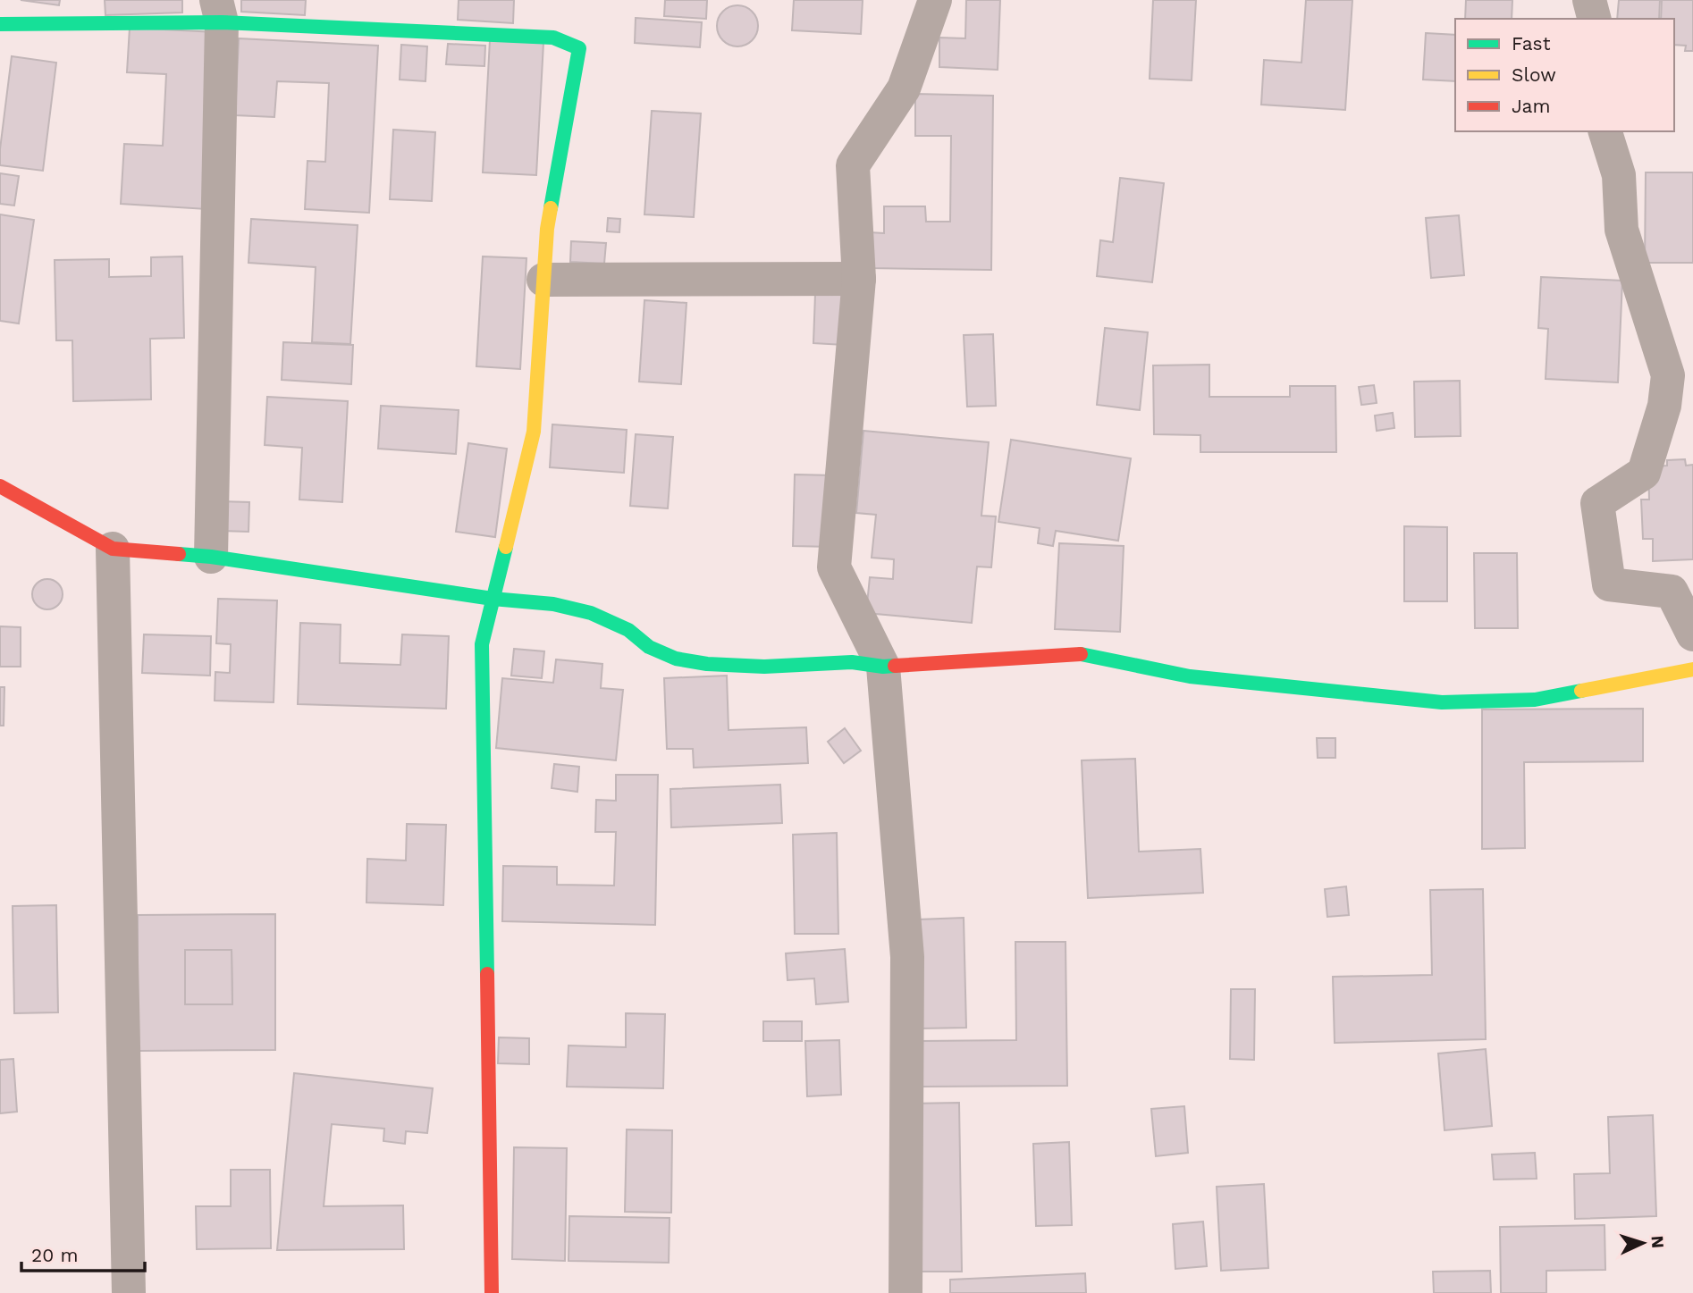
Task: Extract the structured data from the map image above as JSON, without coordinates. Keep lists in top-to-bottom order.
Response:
{
  "legend": ["Fast", "Slow", "Jam"],
  "scale_bar": "20 m",
  "north": "right"
}
